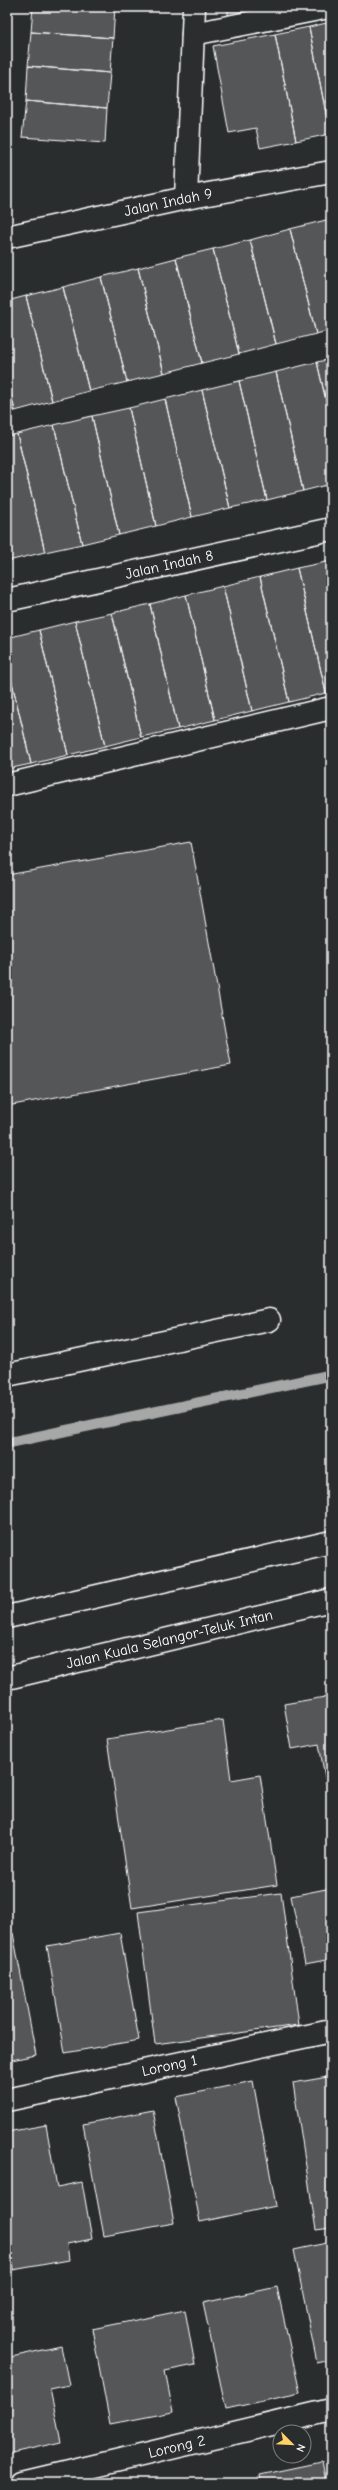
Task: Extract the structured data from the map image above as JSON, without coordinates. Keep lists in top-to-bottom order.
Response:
{
  "streets": {
    "main road": [
      "Jalan Indah 9",
      "Jalan Indah 8",
      "Jalan Kuala Selangor-Teluk Intan",
      "Lorong 1",
      "Lorong 2"
    ]
  },
  "north": "bottom right"
}
